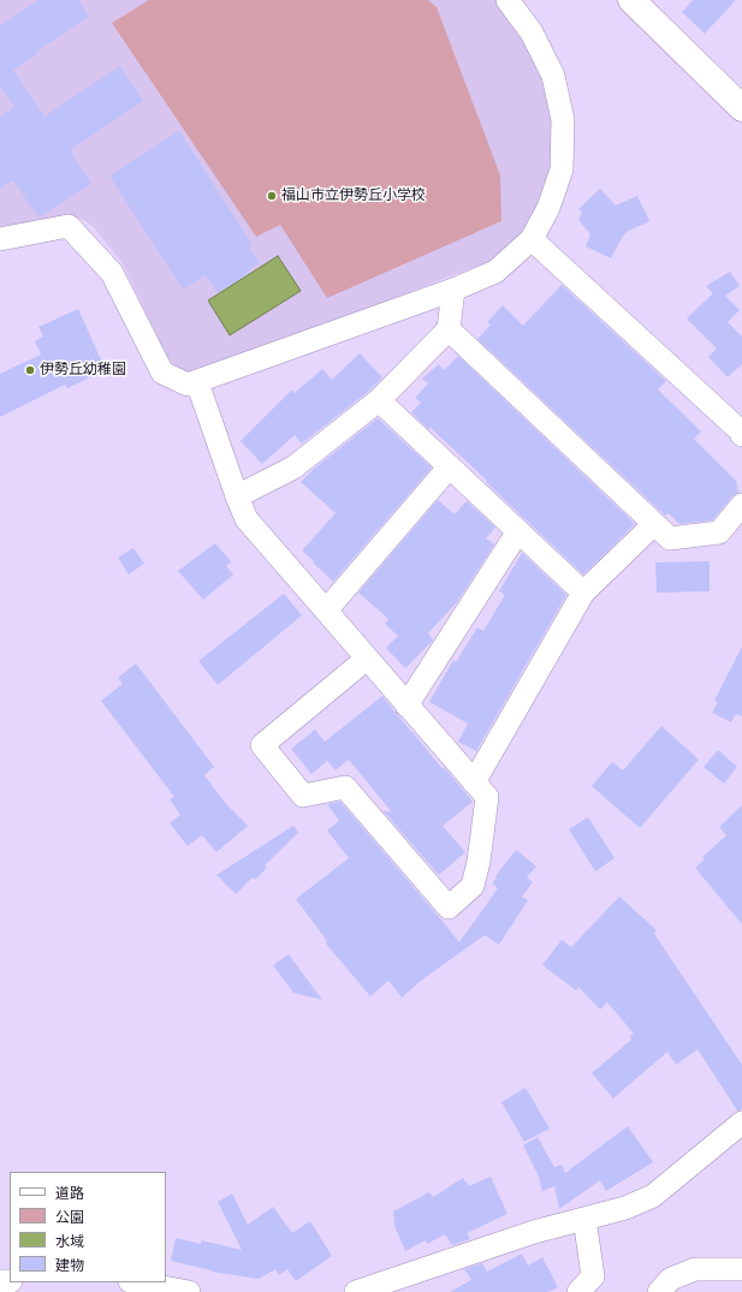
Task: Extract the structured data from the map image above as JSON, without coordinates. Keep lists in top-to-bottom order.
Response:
{
  "places": ["福山市立伊勢丘小学校", "伊勢丘幼稚園"],
  "legend": [
    "道路",
    "公園",
    "水域",
    "建物"
  ]
}
